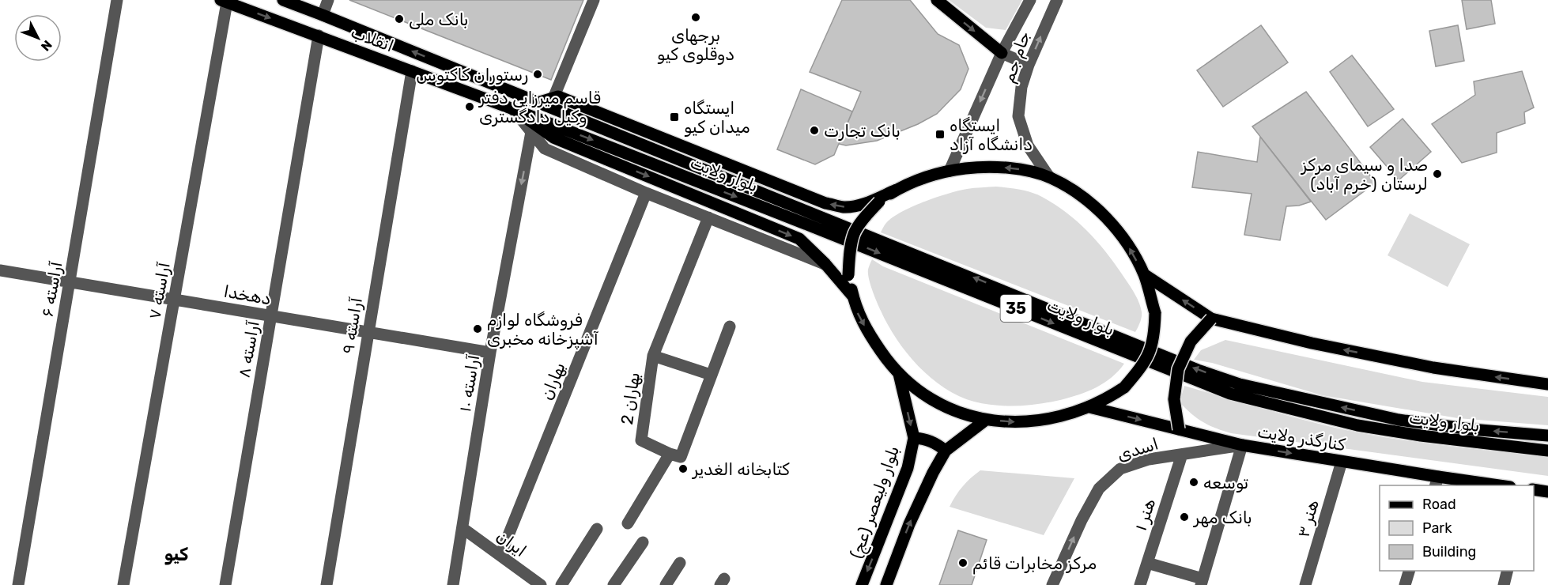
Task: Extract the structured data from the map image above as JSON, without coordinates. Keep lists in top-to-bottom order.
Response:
{
  "streets": {
    "main road": [
      "انقلاب",
      "بلوار ولایت",
      "35",
      "کنارگذر ولایت",
      "بلوار ولیعصر (عج)"
    ],
    "street": [
      "جام جم",
      "آراسته ۶",
      "آراسته ۷",
      "دهخدا",
      "آراسته ۹",
      "آراسته ۸",
      "بهاران",
      "آراسته ۱۰",
      "بهاران 2",
      "اسدی",
      "هنر ۱",
      "هنر ۳",
      "ایران"
    ]
  },
  "crossings": [
    ["انقلاب", "بلوار ولایت"],
    ["انقلاب", "آراسته ۷"],
    ["انقلاب", "آراسته ۹"],
    ["انقلاب", "آراسته ۸"],
    ["آراسته ۶", "دهخدا"],
    ["آراسته ۷", "دهخدا"],
    ["دهخدا", "آراسته ۹"],
    ["دهخدا", "آراسته ۸"],
    ["دهخدا", "آراسته ۱۰"],
    ["بهاران", "ایران"],
    ["آراسته ۱۰", "ایران"],
    ["کنارگذر ولایت", "اسدی"],
    ["کنارگذر ولایت", "هنر ۳"],
    ["اسدی", "هنر ۱"]
  ],
  "one_way": ["آراسته ۱۰", "کنارگذر ولایت", "اسدی"],
  "districts": ["کیو"],
  "places": {
    "other": [
      "برجهای دوقلوی کیو",
      "بانک ملی",
      "رستوران کاکتوس",
      "قاسم میرزایی دفتر وکیل دادگستری",
      "بانک تجارت",
      "صدا و سیمای مرکز لرستان (خرم آباد)",
      "فروشگاه لوازم آشپزخانه مخبری",
      "کتابخانه الغدیر",
      "توسعه",
      "بانک مهر",
      "مرکز مخابرات قائم"
    ],
    "transit": ["ایستگاه میدان کیو", "ایستگاه دانشگاه آزاد"]
  },
  "legend": ["Road", "Park", "Building"],
  "north": "bottom right"
}
